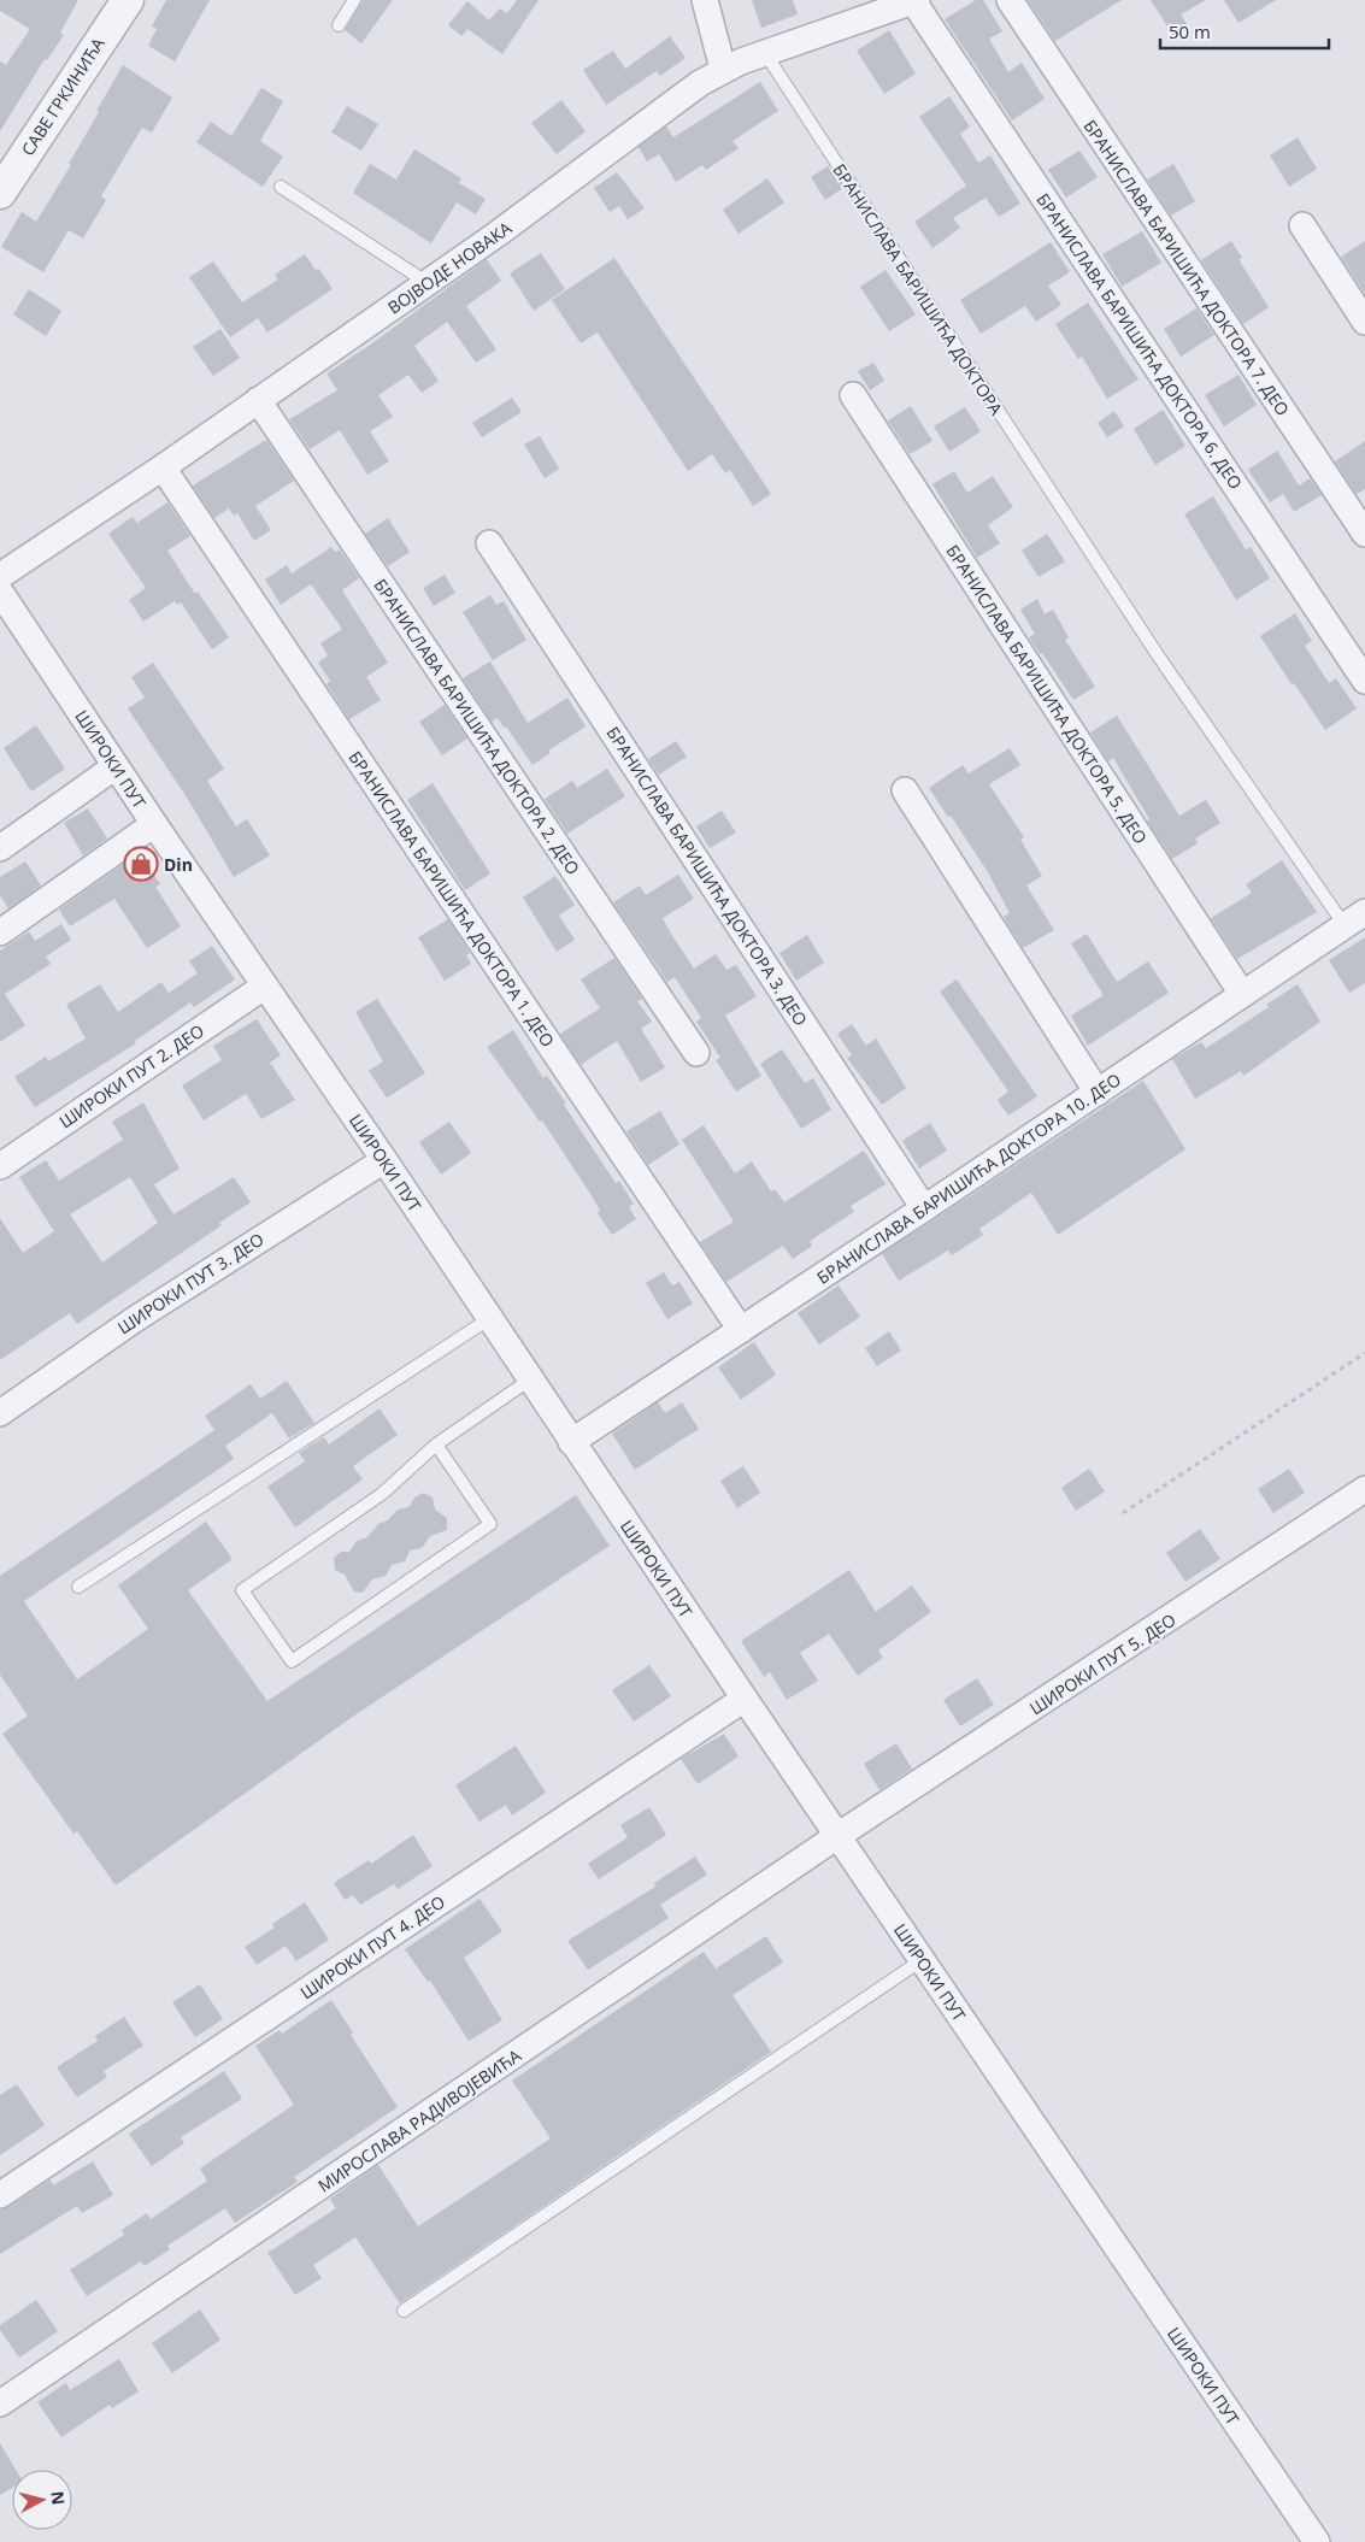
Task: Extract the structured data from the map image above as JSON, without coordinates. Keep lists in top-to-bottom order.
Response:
{
  "streets": {
    "street": [
      "САВЕ ГРКИНИЋА",
      "ВОЈВОДЕ НОВАКА",
      "БРАНИСЛАВА БАРИШИЋА ДОКТОРА 7. ДЕО",
      "БРАНИСЛАВА БАРИШИЋА ДОКТОРА 6. ДЕО",
      "БРАНИСЛАВА БАРИШИЋА ДОКТОРА 5. ДЕО",
      "БРАНИСЛАВА БАРИШИЋА ДОКТОРА 2. ДЕО",
      "ШИРОКИ ПУТ",
      "БРАНИСЛАВА БАРИШИЋА ДОКТОРА 3. ДЕО",
      "БРАНИСЛАВА БАРИШИЋА ДОКТОРА 1. ДЕО",
      "ШИРОКИ ПУТ 2. ДЕО",
      "БРАНИСЛАВА БАРИШИЋА ДОКТОРА 10. ДЕО",
      "ШИРОКИ ПУТ 3. ДЕО",
      "ШИРОКИ ПУТ 5. ДЕО",
      "ШИРОКИ ПУТ 4. ДЕО",
      "МИРОСЛАВА РАДИВОЈЕВИЋА"
    ],
    "lane": ["БРАНИСЛАВА БАРИШИЋА ДОКТОРА"]
  },
  "crossings": [
    ["ВОЈВОДЕ НОВАКА", "БРАНИСЛАВА БАРИШИЋА ДОКТОРА"],
    ["ВОЈВОДЕ НОВАКА", "БРАНИСЛАВА БАРИШИЋА ДОКТОРА 6. ДЕО"],
    ["ВОЈВОДЕ НОВАКА", "БРАНИСЛАВА БАРИШИЋА ДОКТОРА 2. ДЕО"],
    ["ВОЈВОДЕ НОВАКА", "БРАНИСЛАВА БАРИШИЋА ДОКТОРА 1. ДЕО"],
    ["БРАНИСЛАВА БАРИШИЋА ДОКТОРА", "БРАНИСЛАВА БАРИШИЋА ДОКТОРА 10. ДЕО"],
    ["БРАНИСЛАВА БАРИШИЋА ДОКТОРА 5. ДЕО", "БРАНИСЛАВА БАРИШИЋА ДОКТОРА 10. ДЕО"],
    ["ШИРОКИ ПУТ", "ШИРОКИ ПУТ 2. ДЕО"],
    ["ШИРОКИ ПУТ", "БРАНИСЛАВА БАРИШИЋА ДОКТОРА 10. ДЕО"],
    ["ШИРОКИ ПУТ", "ШИРОКИ ПУТ 3. ДЕО"],
    ["ШИРОКИ ПУТ", "ШИРОКИ ПУТ 5. ДЕО"],
    ["ШИРОКИ ПУТ", "ШИРОКИ ПУТ 4. ДЕО"],
    ["ШИРОКИ ПУТ", "МИРОСЛАВА РАДИВОЈЕВИЋА"],
    ["БРАНИСЛАВА БАРИШИЋА ДОКТОРА 3. ДЕО", "БРАНИСЛАВА БАРИШИЋА ДОКТОРА 10. ДЕО"],
    ["БРАНИСЛАВА БАРИШИЋА ДОКТОРА 1. ДЕО", "БРАНИСЛАВА БАРИШИЋА ДОКТОРА 10. ДЕО"],
    ["ШИРОКИ ПУТ 5. ДЕО", "МИРОСЛАВА РАДИВОЈЕВИЋА"]
  ],
  "places": {
    "shop": ["Din"]
  },
  "scale_bar": "50 m",
  "north": "right"
}
